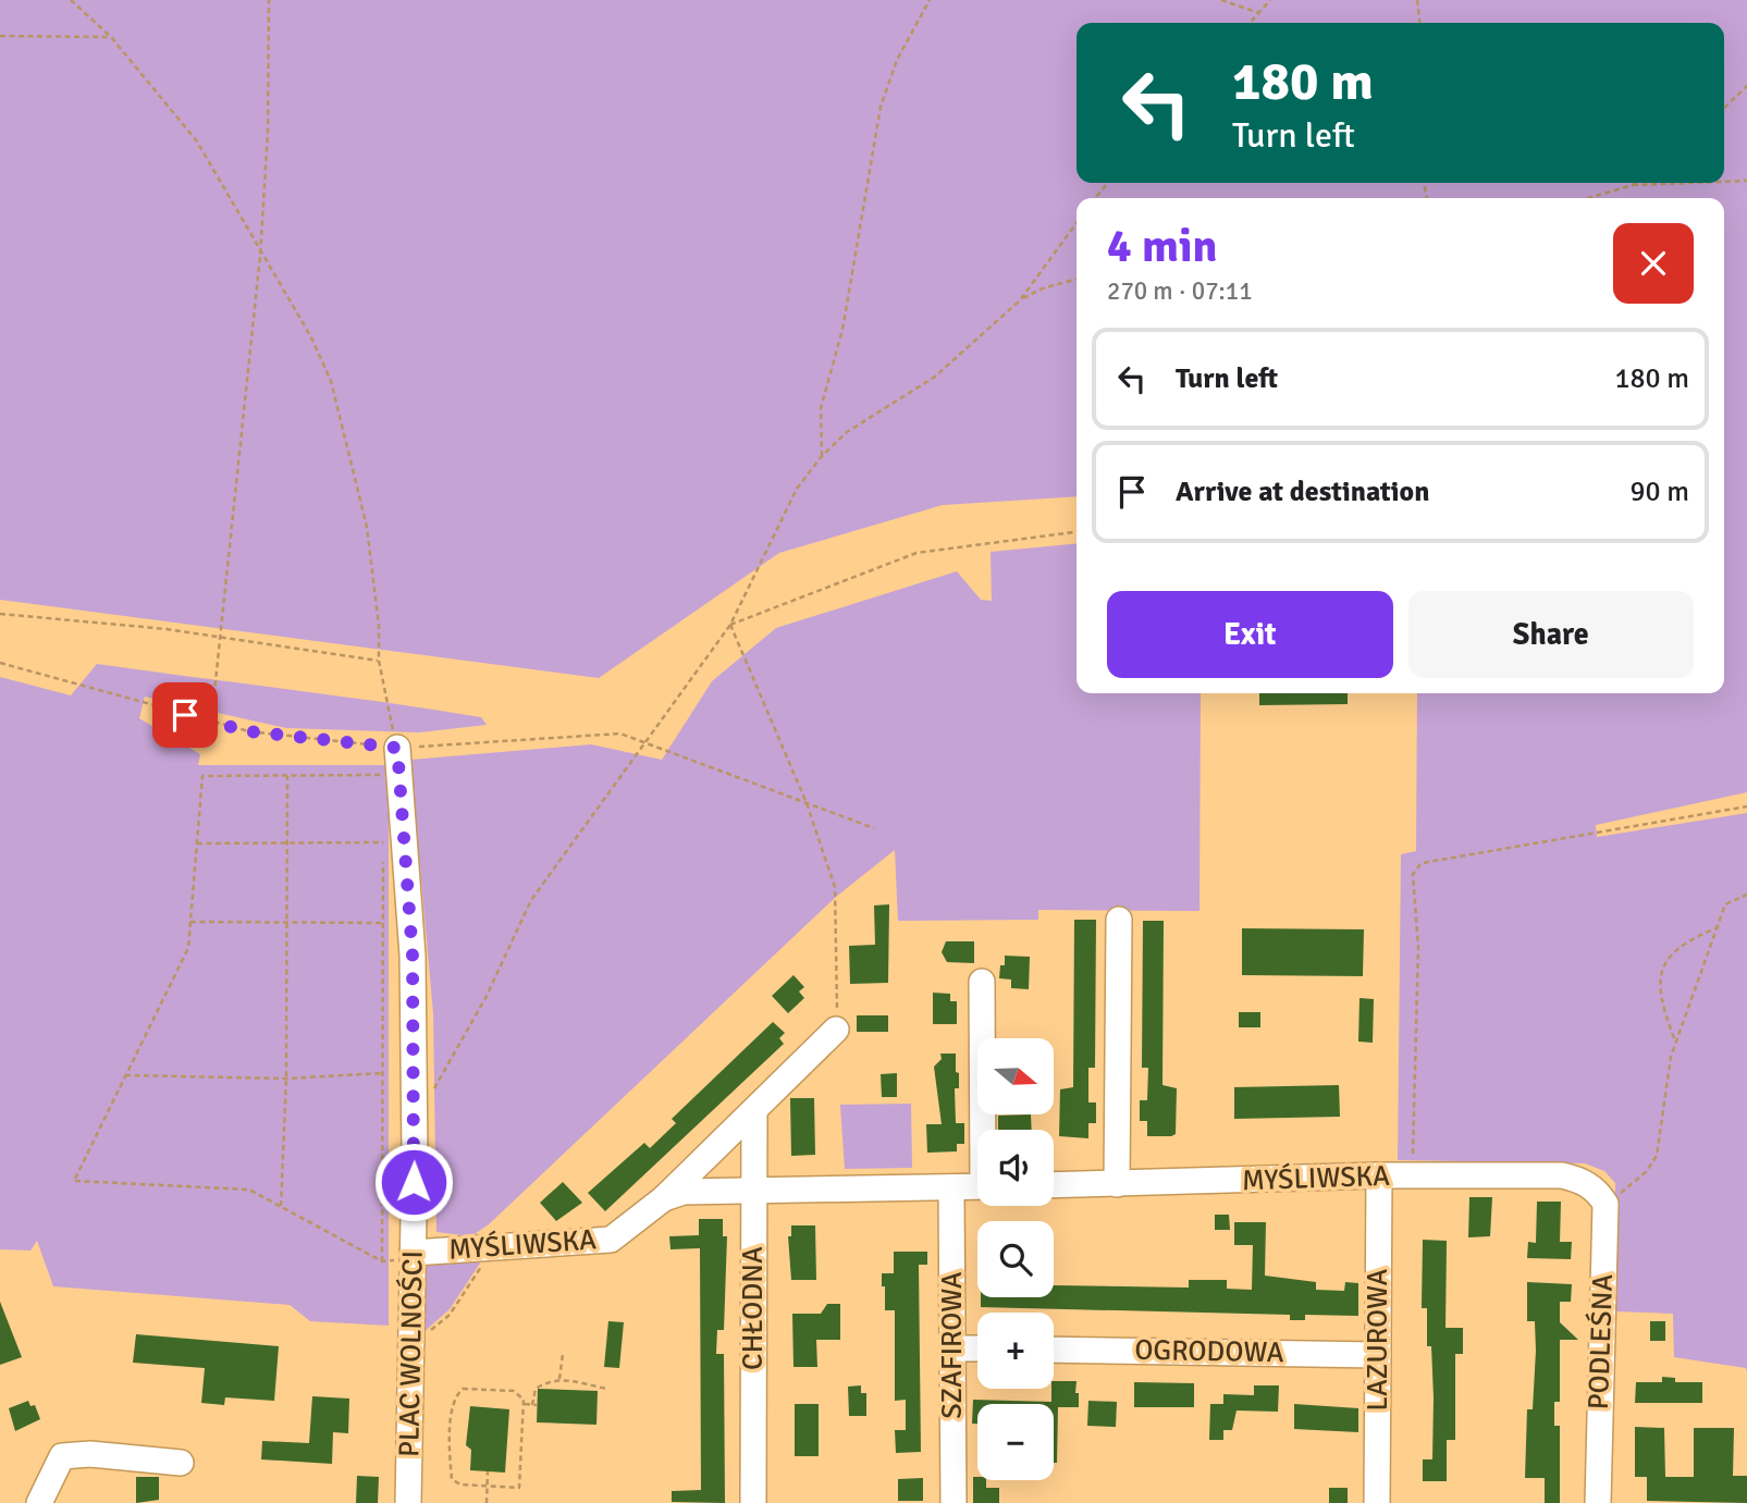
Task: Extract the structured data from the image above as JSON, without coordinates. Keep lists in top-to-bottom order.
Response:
{
  "streets": {
    "street": [
      "MYŚLIWSKA",
      "CHŁODNA",
      "LAZUROWA",
      "PODLEŚNA",
      "SZAFIROWA",
      "OGRODOWA",
      "PLAC WOLNOŚCI"
    ]
  },
  "crossings": [
    ["MYŚLIWSKA", "CHŁODNA"],
    ["MYŚLIWSKA", "LAZUROWA"],
    ["MYŚLIWSKA", "PODLEŚNA"],
    ["MYŚLIWSKA", "SZAFIROWA"],
    ["MYŚLIWSKA", "PLAC WOLNOŚCI"],
    ["LAZUROWA", "OGRODOWA"]
  ],
  "north": "right",
  "page": {
    "turn": ["180 m", "Turn left"],
    "heading": ["4 min", "270 m · 07:11"],
    "list": [
      {
        "name": "Turn left",
        "value": "180 m"
      },
      {
        "name": "Arrive at destination",
        "value": "90 m"
      }
    ],
    "buttons": ["Exit", "Share"],
    "map_buttons": ["+", "−"]
  }
}
